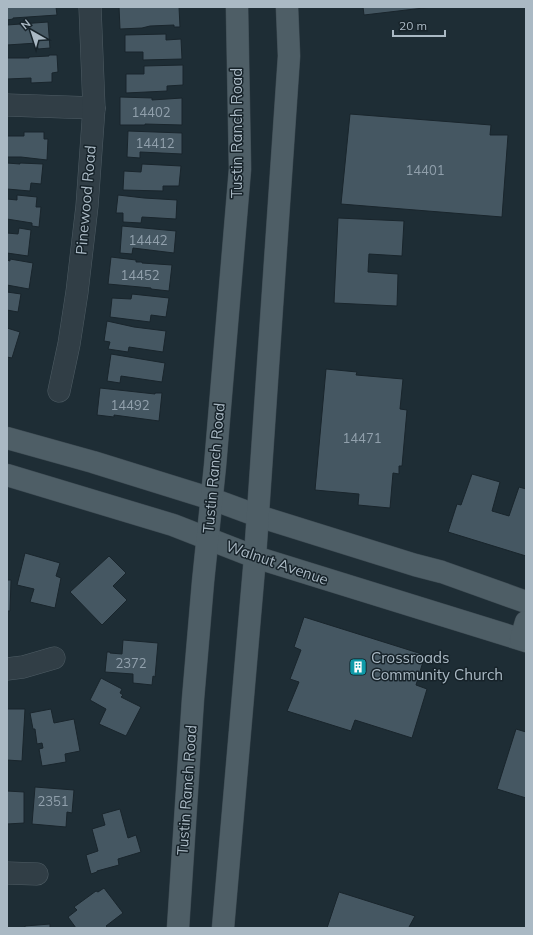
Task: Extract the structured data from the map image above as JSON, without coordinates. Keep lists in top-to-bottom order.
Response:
{
  "streets": {
    "main road": ["Tustin Ranch Road", "Walnut Avenue"],
    "street": ["Pinewood Road"]
  },
  "crossings": [
    ["Tustin Ranch Road", "Walnut Avenue"]
  ],
  "places": {
    "building": ["Crossroads Community Church"]
  },
  "house_numbers": [
    "14402",
    "14412",
    "14401",
    "14442",
    "14452",
    "14492",
    "14471",
    "2372",
    "2351"
  ],
  "scale_bar": "20 m",
  "north": "top left"
}
